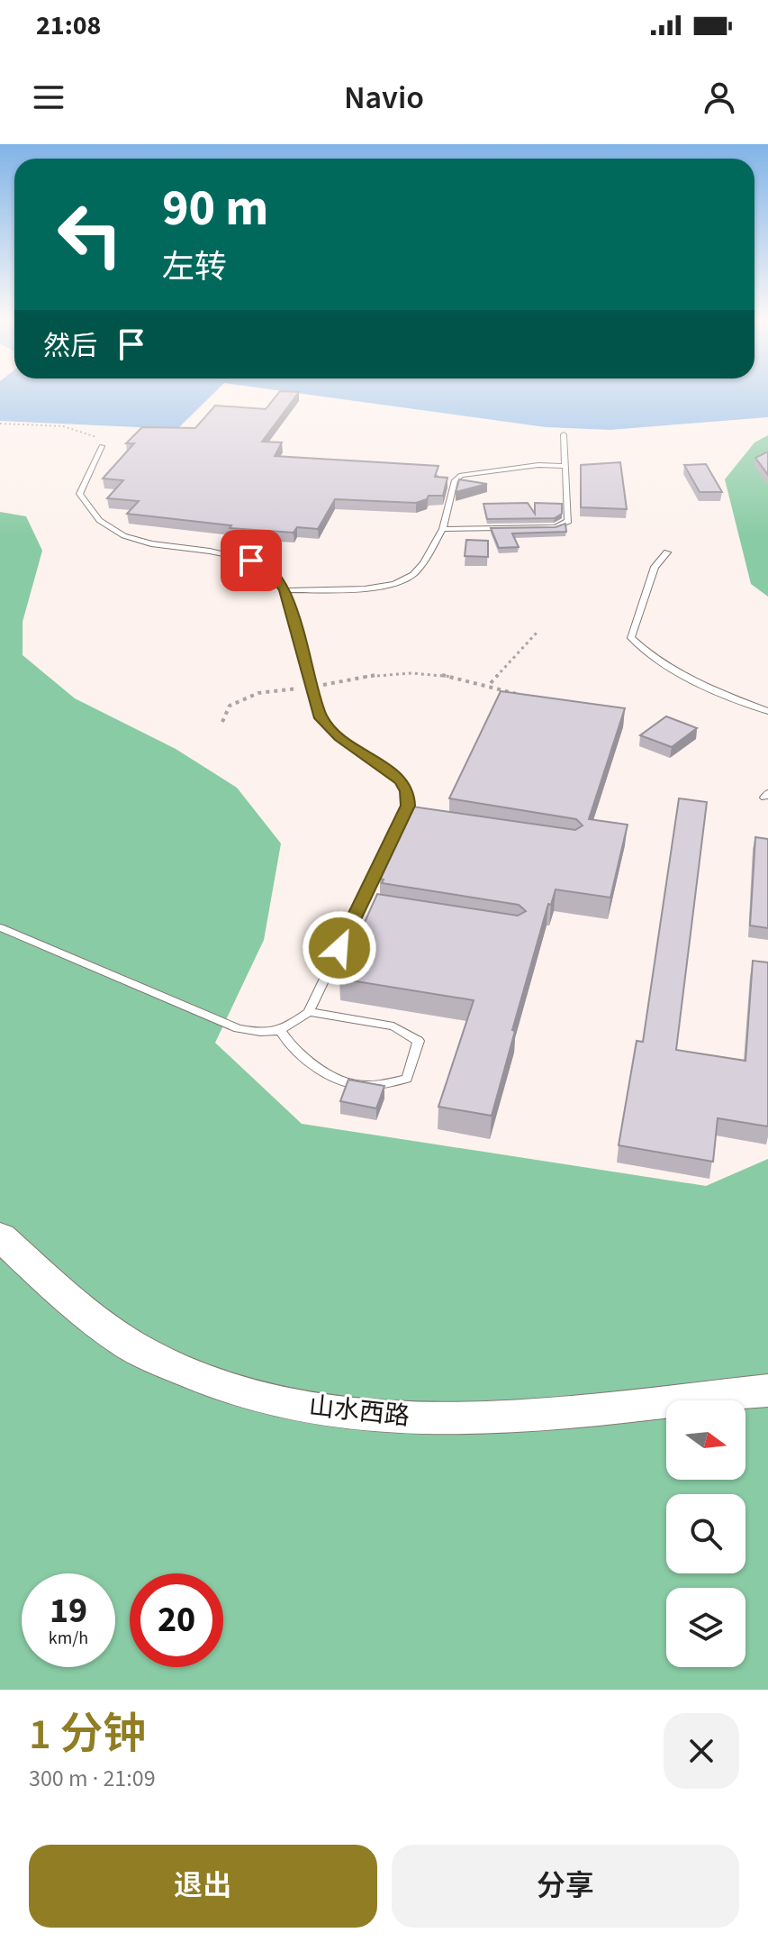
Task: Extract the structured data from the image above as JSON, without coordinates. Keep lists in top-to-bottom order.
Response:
{
  "streets": {
    "street": ["山水西路"]
  },
  "north": "right",
  "page": {
    "status": "21:08",
    "header": "Navio",
    "turn": ["90 m", "左转"],
    "then": "然后",
    "speed": "19 km/h",
    "limit": "20",
    "heading": ["1 分钟", "300 m · 21:09"],
    "buttons": ["退出", "分享"]
  }
}
